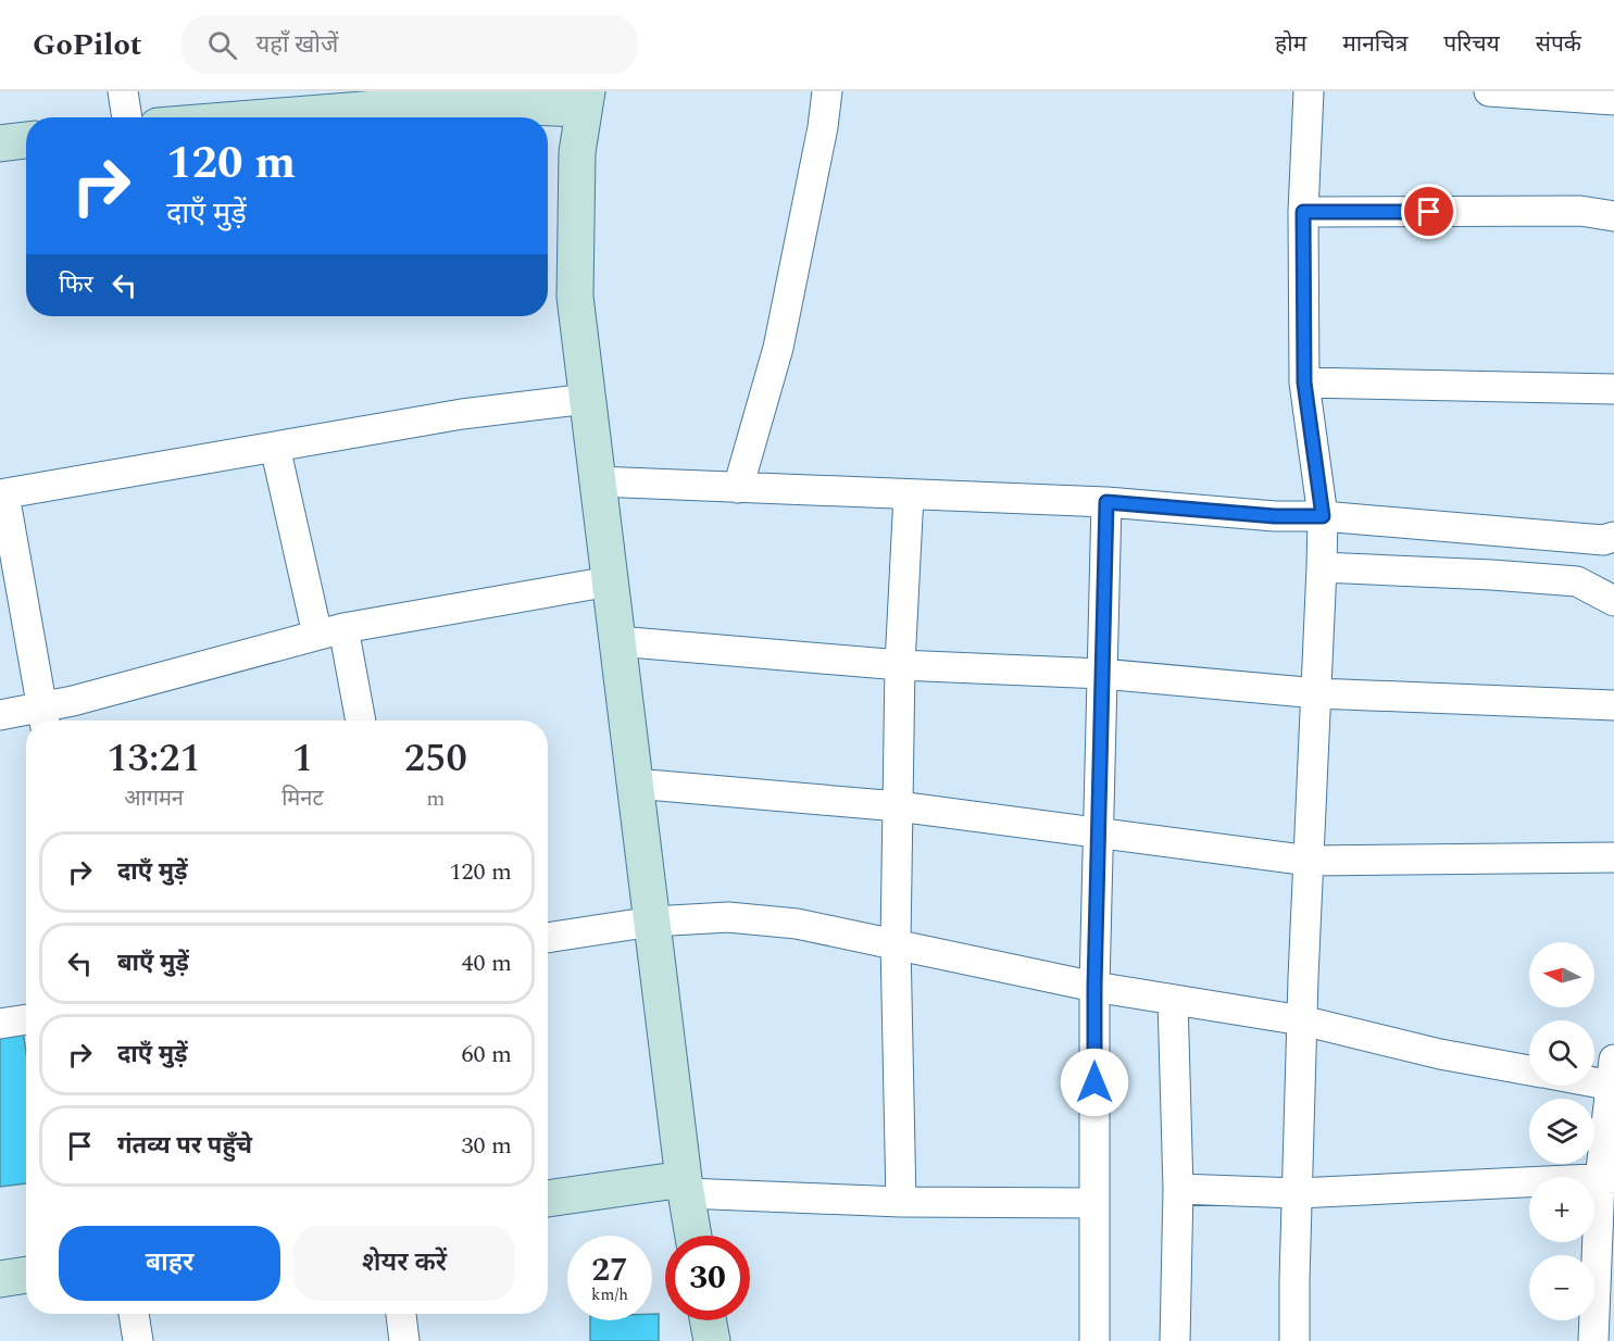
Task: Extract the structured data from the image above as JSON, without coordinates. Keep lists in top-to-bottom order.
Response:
{
  "north": "left",
  "page": {
    "header": "GoPilot",
    "search": "यहाँ खोजें",
    "nav": [
      "होम",
      "मानचित्र",
      "परिचय",
      "संपर्क"
    ],
    "turn": ["120 m", "दाएँ मुड़ें"],
    "then": "फिर",
    "eta": [
      "13:21",
      "आगमन",
      "1",
      "मिनट",
      "250",
      "m"
    ],
    "list": [
      {
        "name": "दाएँ मुड़ें",
        "value": "120 m"
      },
      {
        "name": "बाएँ मुड़ें",
        "value": "40 m"
      },
      {
        "name": "दाएँ मुड़ें",
        "value": "60 m"
      },
      {
        "name": "गंतव्य पर पहुँचे",
        "value": "30 m"
      }
    ],
    "map_buttons": ["+", "−"],
    "buttons": ["बाहर", "शेयर करें"],
    "speed": "27 km/h",
    "limit": "30"
  }
}
